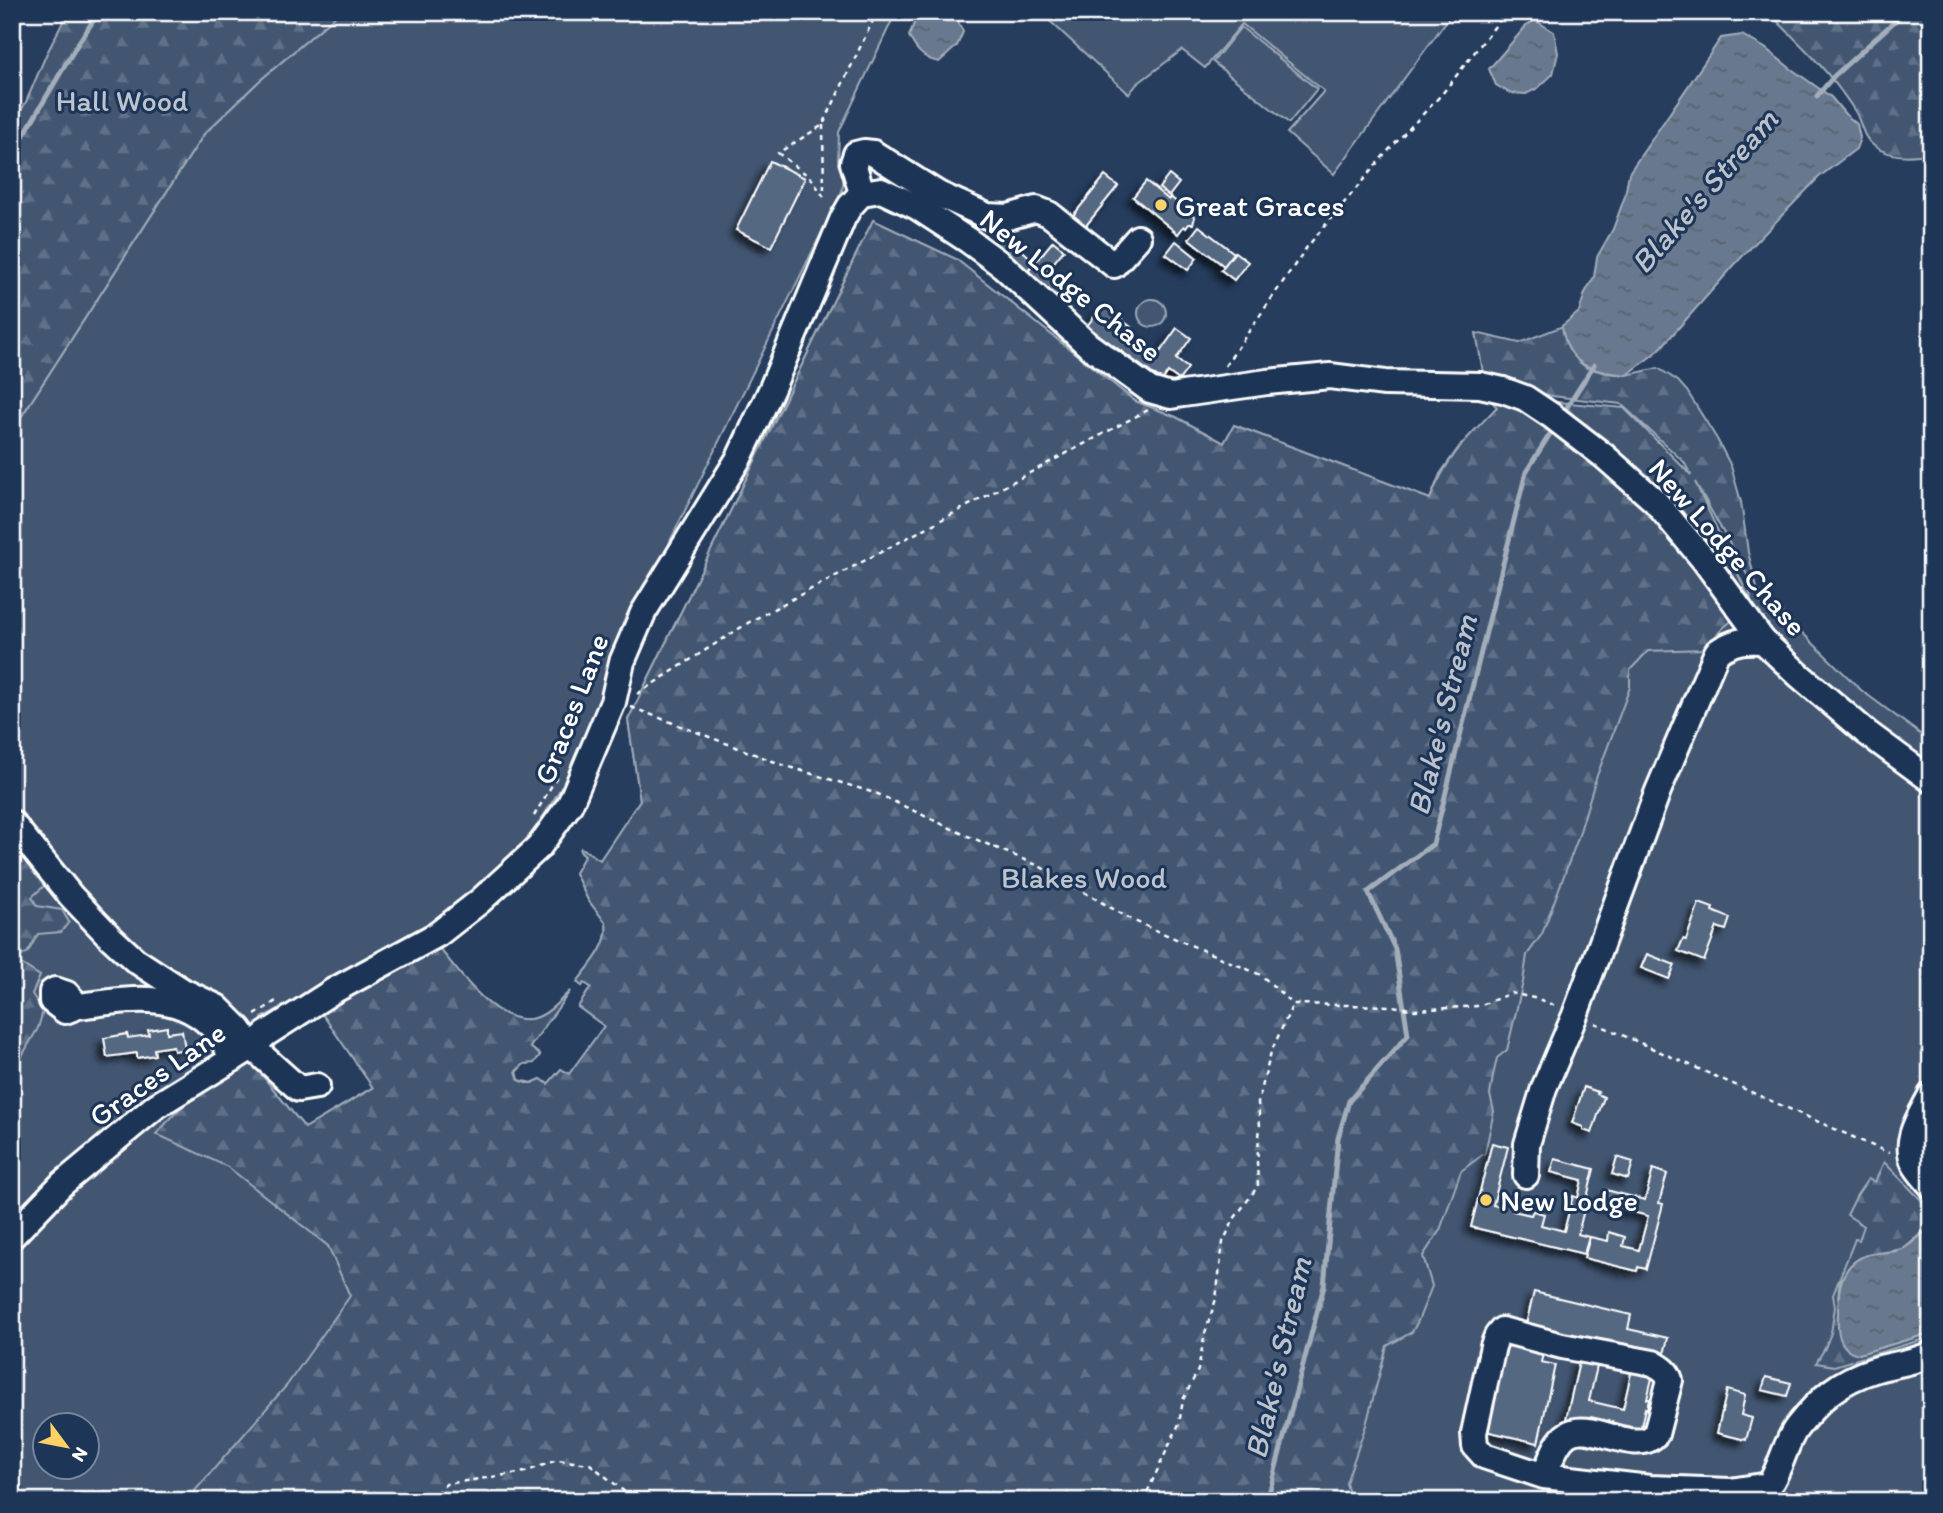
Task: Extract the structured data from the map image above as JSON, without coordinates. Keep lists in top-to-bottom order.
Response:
{
  "streets": {
    "street": ["New Lodge Chase", "Graces Lane"]
  },
  "crossings": [
    ["New Lodge Chase", "Graces Lane"]
  ],
  "water": ["Blake's Stream"],
  "parks": ["Hall Wood", "Blakes Wood"],
  "places": ["Great Graces", "New Lodge"],
  "north": "bottom right"
}
